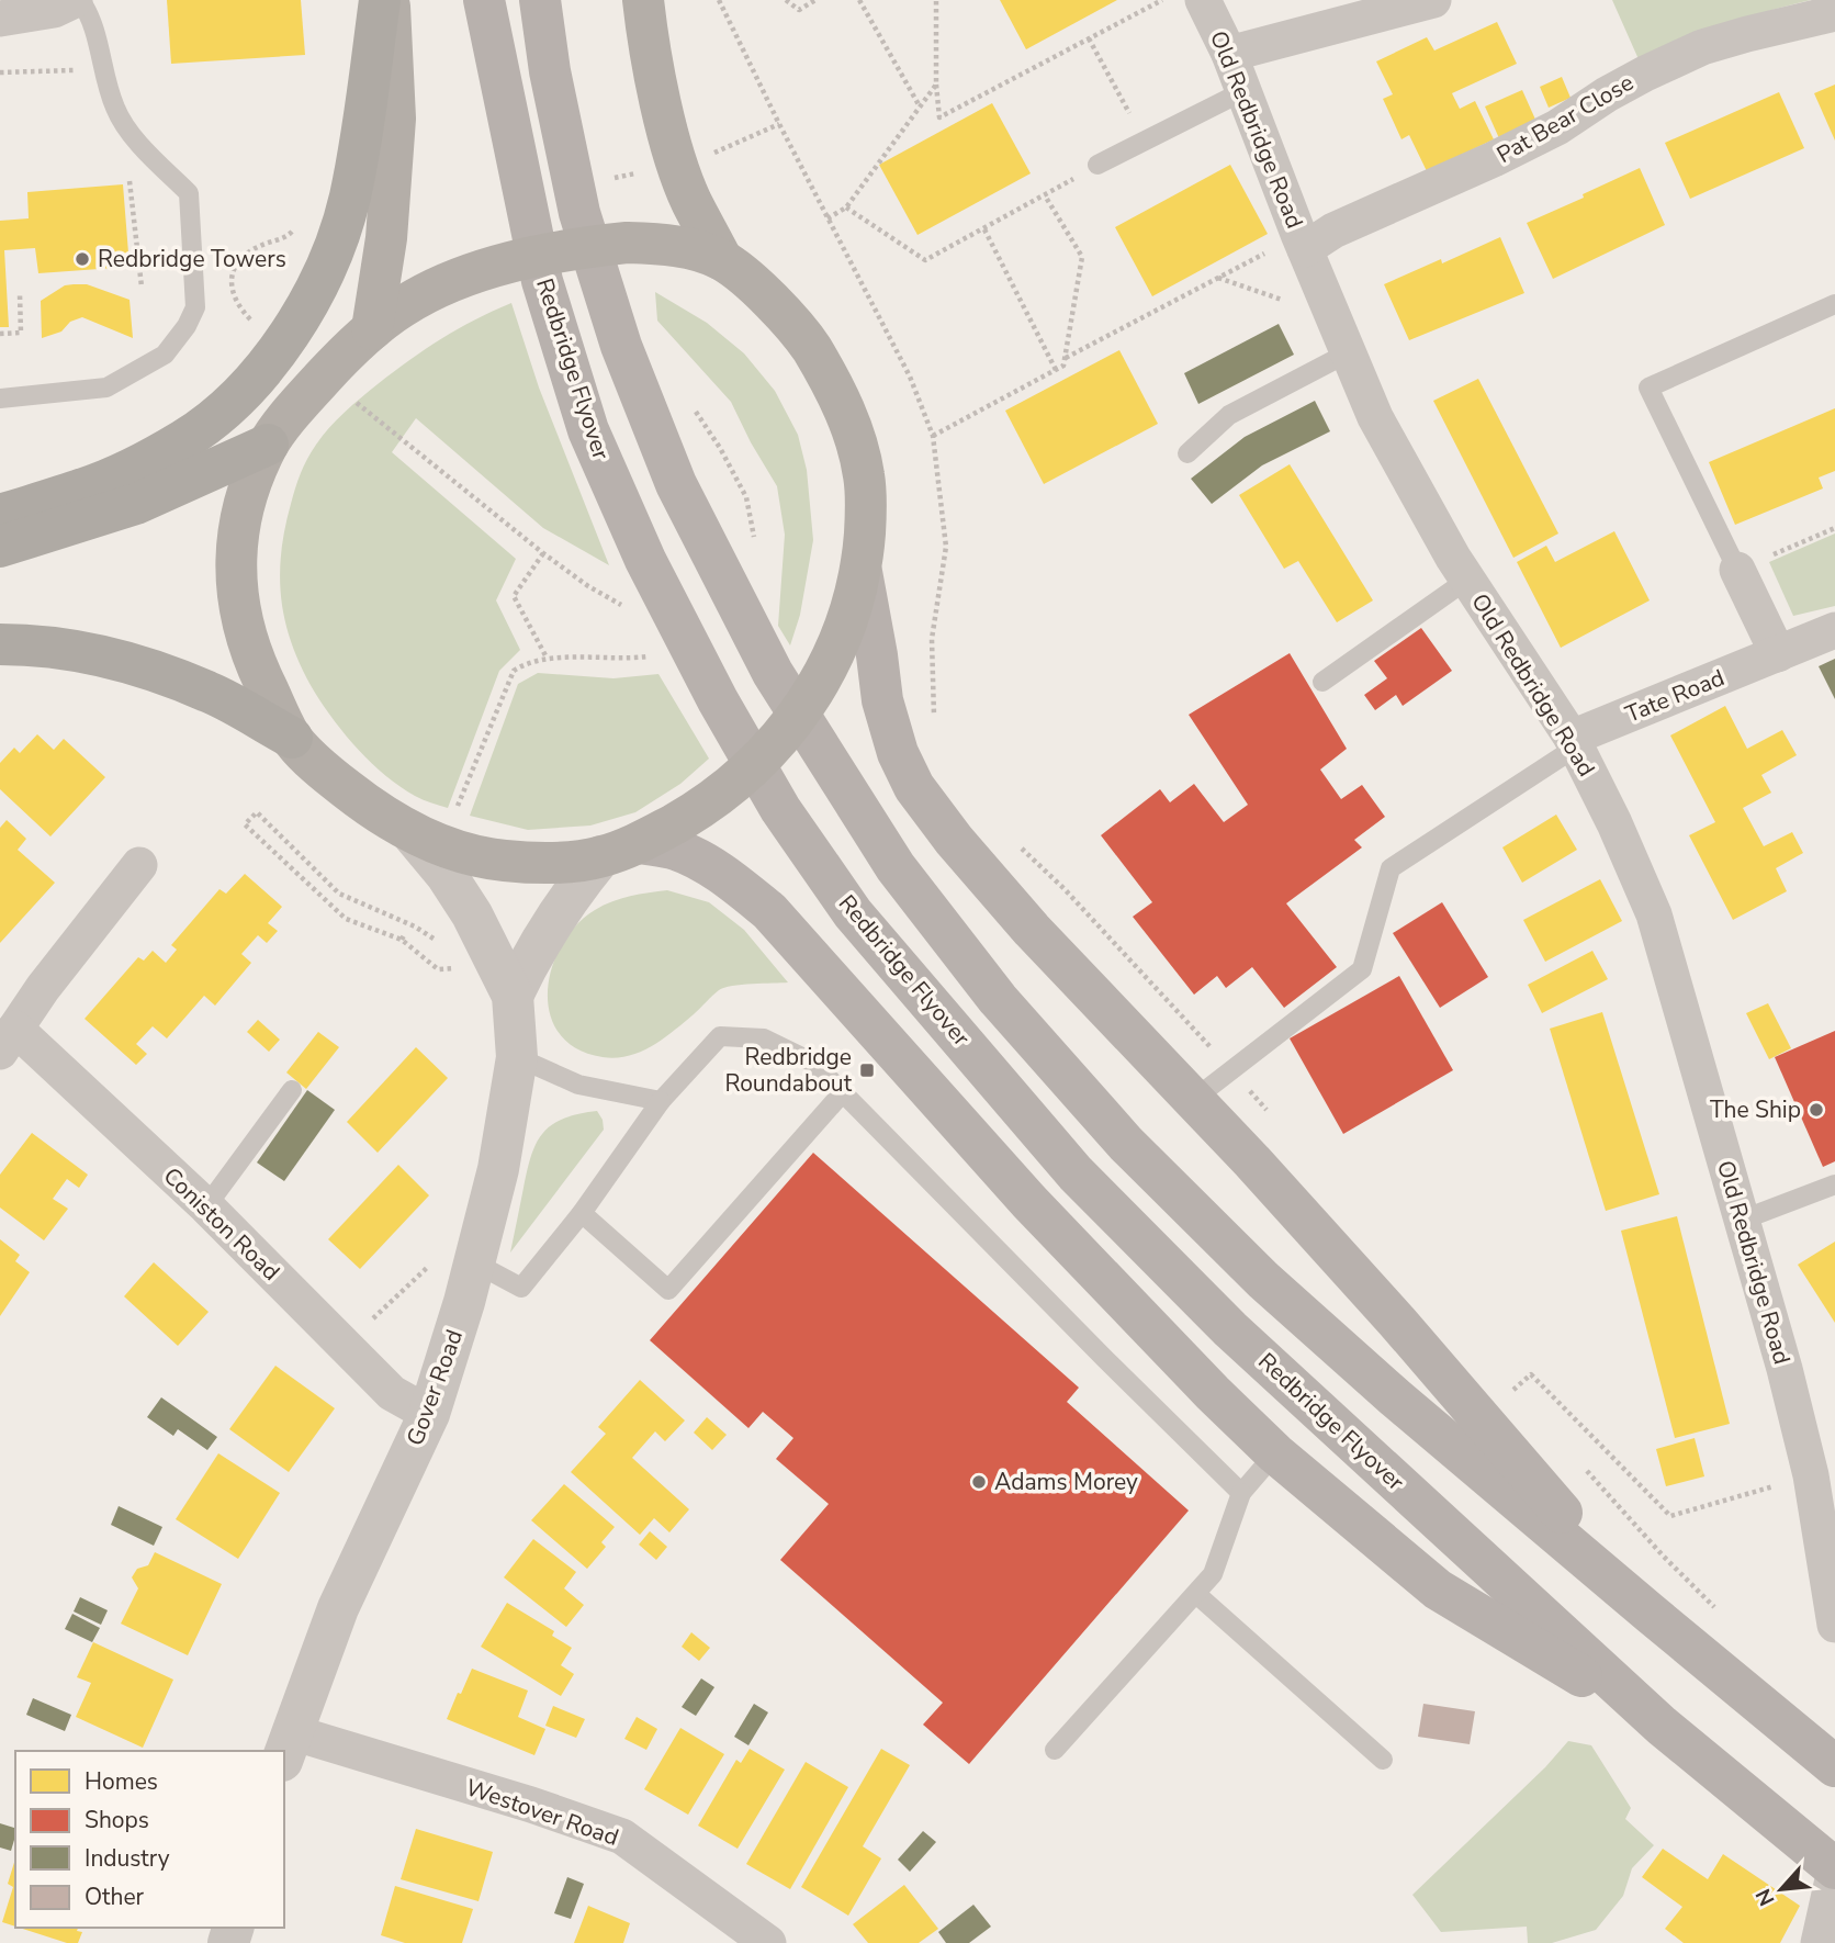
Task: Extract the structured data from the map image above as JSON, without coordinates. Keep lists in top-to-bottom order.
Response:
{
  "streets": {
    "main road": ["Redbridge Flyover"],
    "street": [
      "Pat Bear Close",
      "Old Redbridge Road",
      "Tate Road",
      "Coniston Road",
      "Gover Road",
      "Westover Road"
    ]
  },
  "crossings": [
    ["Pat Bear Close", "Old Redbridge Road"],
    ["Old Redbridge Road", "Tate Road"],
    ["Coniston Road", "Gover Road"],
    ["Gover Road", "Westover Road"]
  ],
  "places": {
    "other": ["Redbridge Towers", "The Ship", "Adams Morey"],
    "transit": ["Redbridge Roundabout"]
  },
  "legend": [
    "Homes",
    "Shops",
    "Industry",
    "Other"
  ],
  "north": "bottom left"
}
